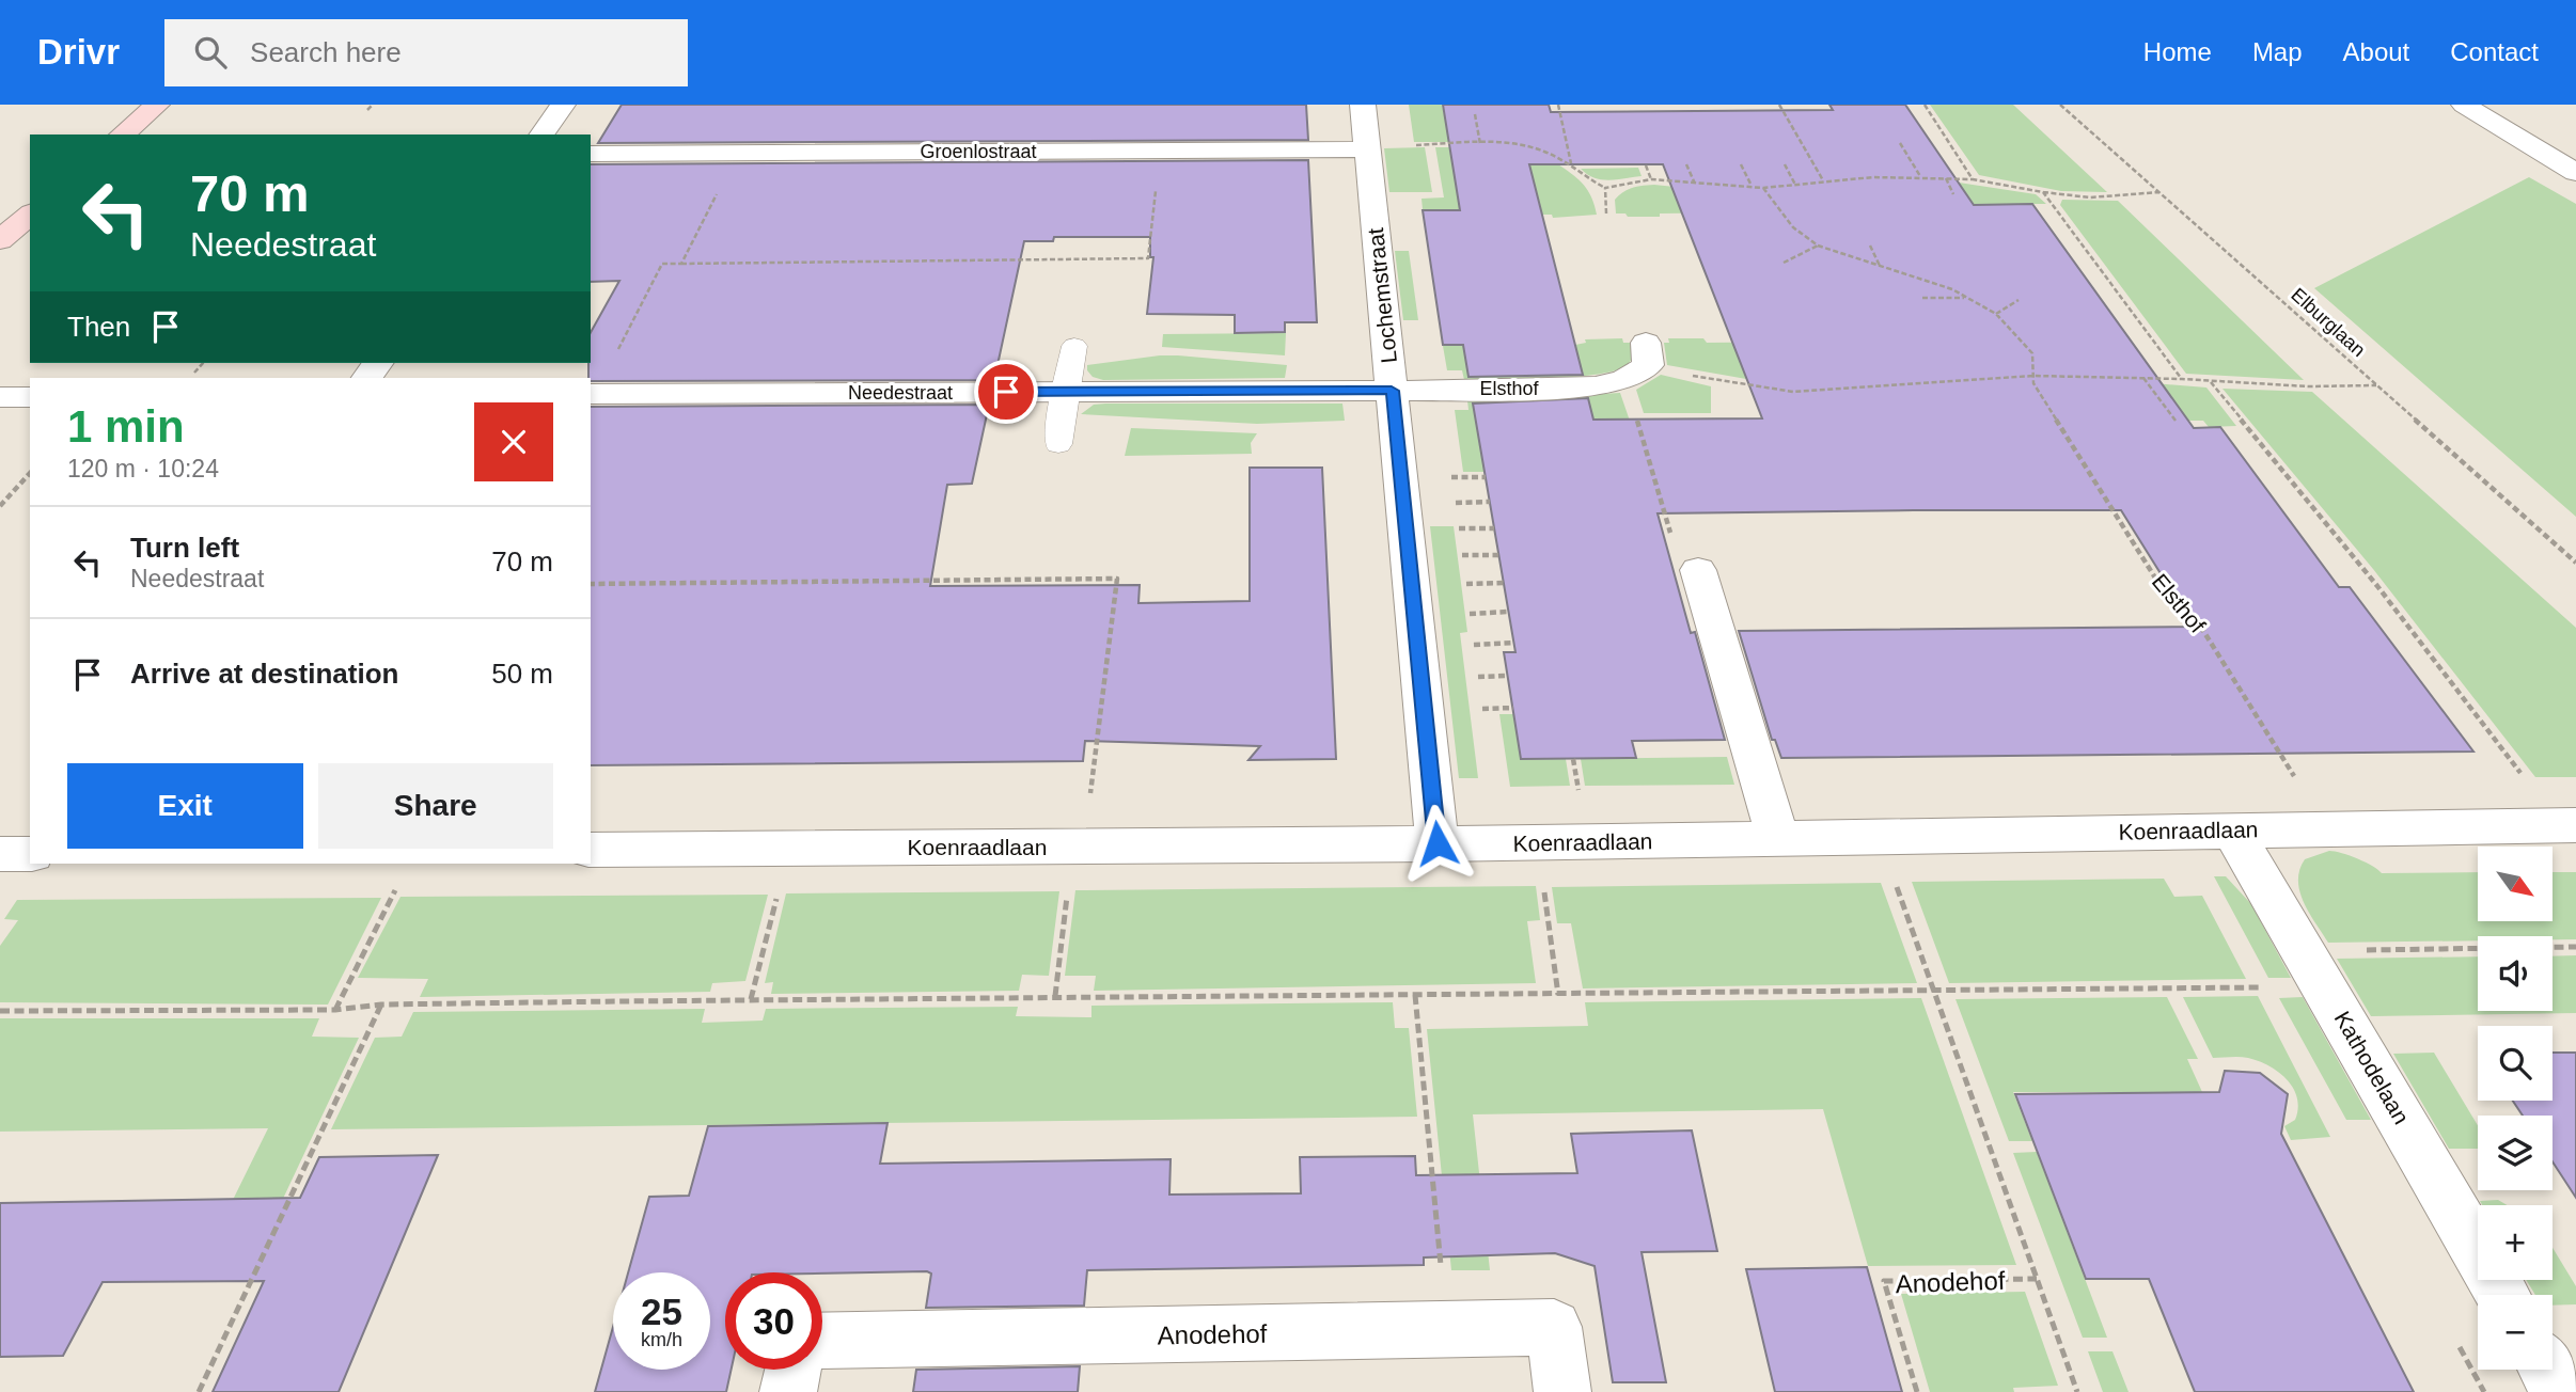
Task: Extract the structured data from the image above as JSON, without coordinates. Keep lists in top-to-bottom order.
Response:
{
  "streets": {
    "street": [
      "Groenlostraat",
      "Lochemstraat",
      "Elsthof",
      "Needestraat",
      "Koenraadlaan",
      "Kathodelaan",
      "Anodehof"
    ],
    "path": ["Elburglaan"]
  },
  "crossings": [
    ["Groenlostraat", "Lochemstraat"],
    ["Lochemstraat", "Elsthof"],
    ["Lochemstraat", "Needestraat"],
    ["Lochemstraat", "Koenraadlaan"],
    ["Elsthof", "Needestraat"],
    ["Elsthof", "Koenraadlaan"],
    ["Koenraadlaan", "Kathodelaan"]
  ],
  "north": "bottom right",
  "page": {
    "header": "Drivr",
    "search": "Search here",
    "nav": [
      "Home",
      "Map",
      "About",
      "Contact"
    ],
    "turn": ["70 m", "Needestraat"],
    "then": "Then",
    "heading": ["1 min", "120 m · 10:24"],
    "list": [
      {
        "name": "Turn left",
        "note": "Needestraat",
        "value": "70 m"
      },
      {
        "name": "Arrive at destination",
        "value": "50 m"
      }
    ],
    "buttons": ["Exit", "Share"],
    "map_buttons": ["+", "−"],
    "speed": "25 km/h",
    "limit": "30"
  }
}
